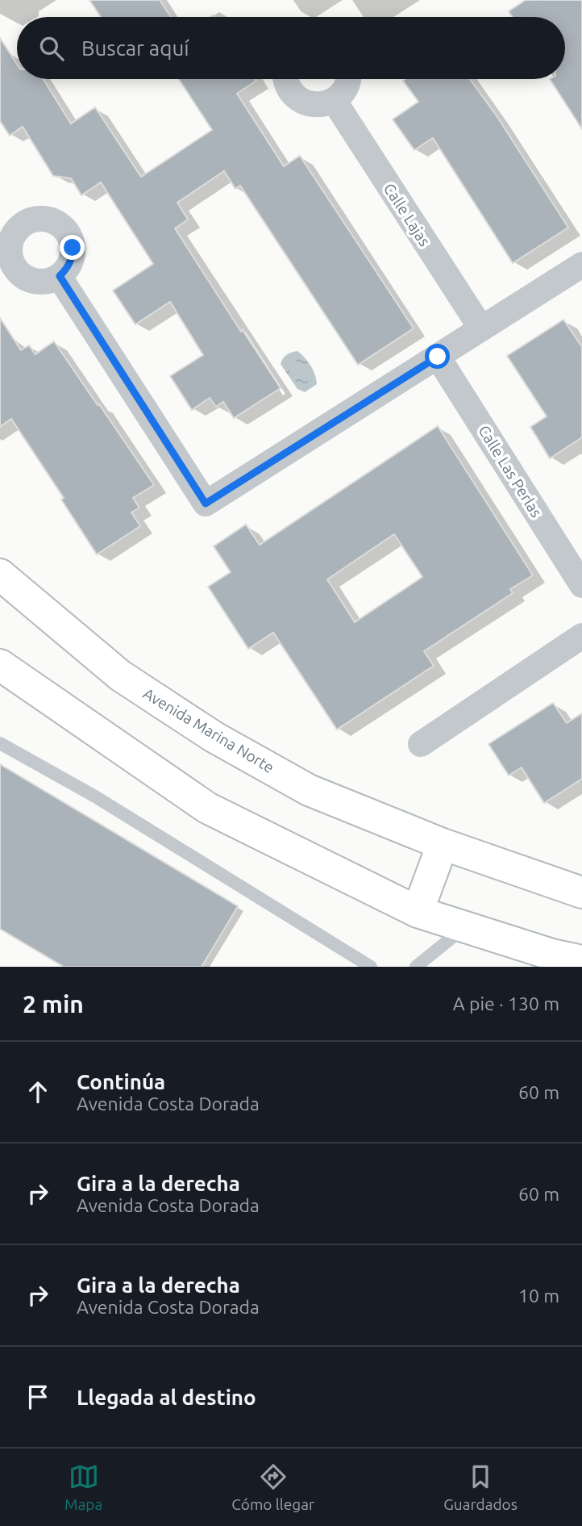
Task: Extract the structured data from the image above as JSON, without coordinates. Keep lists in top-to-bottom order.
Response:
{
  "streets": {
    "main road": ["Avenida Marina Norte"],
    "street": ["Calle Lajas", "Calle Las Perlas"]
  },
  "page": {
    "search": "Buscar aquí",
    "heading": ["2 min", "A pie · 130 m"],
    "list": [
      ["Continúa", "Avenida Costa Dorada", "60 m"],
      ["Gira a la derecha", "Avenida Costa Dorada", "60 m"],
      ["Gira a la derecha", "Avenida Costa Dorada", "10 m"],
      "Llegada al destino"
    ],
    "nav": ["Mapa", "Cómo llegar", "Guardados"]
  }
}
